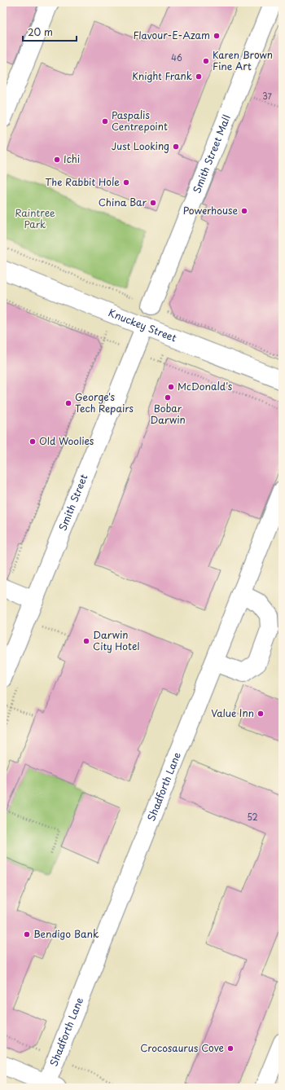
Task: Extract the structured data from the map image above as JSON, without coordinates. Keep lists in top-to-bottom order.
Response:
{
  "streets": {
    "street": [
      "Smith Street Mall",
      "Knuckey Street",
      "Smith Street",
      "Shadforth Lane"
    ]
  },
  "crossings": [
    ["Knuckey Street", "Smith Street"]
  ],
  "parks": ["Raintree Park"],
  "places": [
    "Flavour-E-Azam",
    "Karen Brown Fine Art",
    "Knight Frank",
    "Paspalis Centrepoint",
    "Just Looking",
    "Ichi",
    "The Rabbit Hole",
    "China Bar",
    "Powerhouse",
    "McDonald's",
    "Bobar Darwin",
    "George's Tech Repairs",
    "Old Woolies",
    "Darwin City Hotel",
    "Value Inn",
    "Bendigo Bank",
    "Crocosaurus Cove"
  ],
  "house_numbers": ["46", "37", "52"],
  "scale_bar": "20 m"
}
